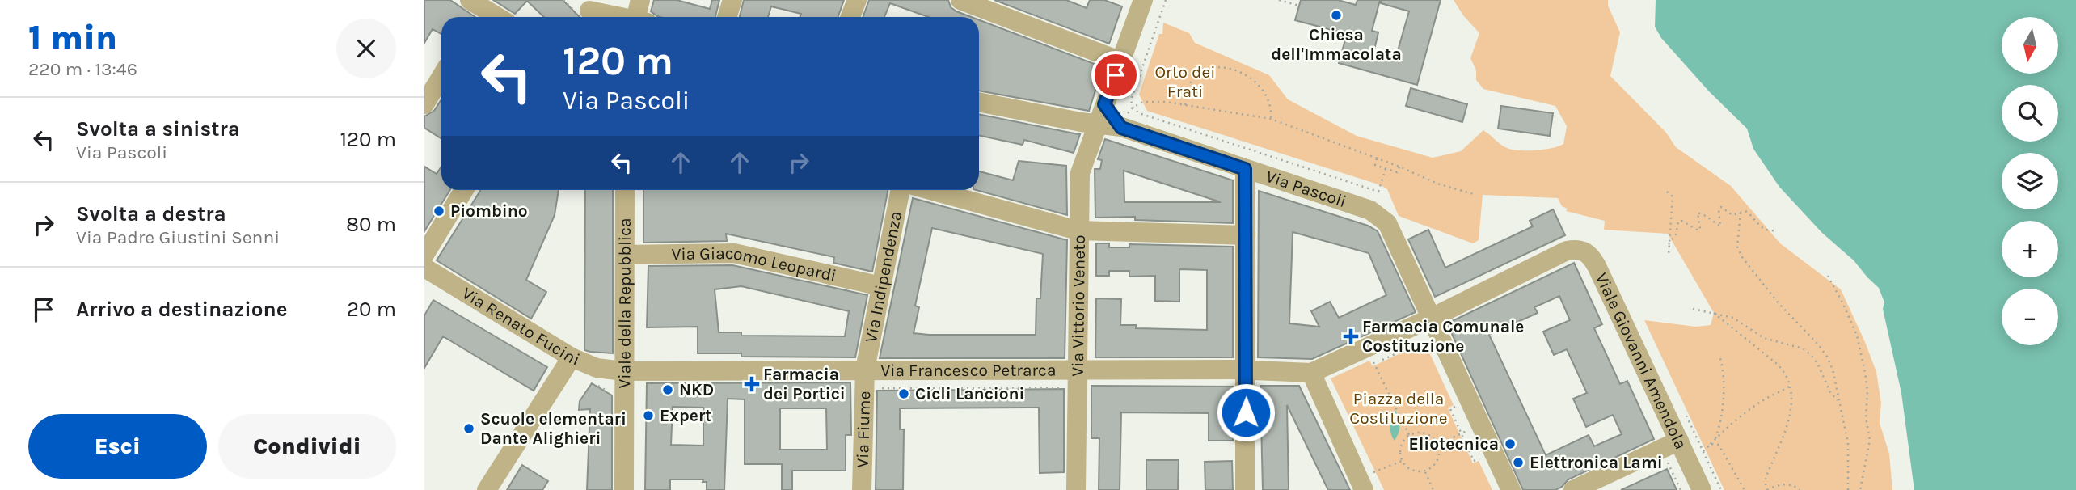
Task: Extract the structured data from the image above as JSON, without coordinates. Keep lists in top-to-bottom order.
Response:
{
  "streets": {
    "street": [
      "Via Pascoli",
      "Via Giacomo Leopardi",
      "Via Indipendenza",
      "Viale della Repubblica",
      "Via Vittorio Veneto",
      "Via Renato Fucini",
      "Viale Giovanni Amendola",
      "Via Francesco Petrarca",
      "Via Fiume"
    ]
  },
  "crossings": [
    ["Via Pascoli", "Via Vittorio Veneto"],
    ["Via Pascoli", "Viale Giovanni Amendola"],
    ["Via Giacomo Leopardi", "Via Indipendenza"],
    ["Via Giacomo Leopardi", "Viale della Repubblica"],
    ["Via Indipendenza", "Via Francesco Petrarca"],
    ["Via Indipendenza", "Via Fiume"],
    ["Viale della Repubblica", "Via Renato Fucini"],
    ["Viale della Repubblica", "Via Francesco Petrarca"],
    ["Via Vittorio Veneto", "Via Francesco Petrarca"],
    ["Via Renato Fucini", "Via Francesco Petrarca"],
    ["Via Francesco Petrarca", "Via Fiume"]
  ],
  "parks": ["Orto dei Frati", "Piazza della Costituzione"],
  "places": {
    "other": [
      "Chiesa dell'Immacolata",
      "Piombino",
      "NKD",
      "Cicli Lancioni",
      "Expert",
      "Scuole elementari Dante Alighieri",
      "Eliotecnica",
      "Elettronica Lami"
    ],
    "health": ["Farmacia Comunale Costituzione", "Farmacia dei Portici"]
  },
  "north": "bottom",
  "page": {
    "heading": ["1 min", "220 m · 13:46"],
    "map_buttons": ["+", "−"],
    "turn": ["120 m", "Via Pascoli"],
    "list": [
      {
        "name": "Svolta a sinistra",
        "note": "Via Pascoli",
        "value": "120 m"
      },
      {
        "name": "Svolta a destra",
        "note": "Via Padre Giustini Senni",
        "value": "80 m"
      },
      {
        "name": "Arrivo a destinazione",
        "value": "20 m"
      }
    ],
    "buttons": ["Esci", "Condividi"]
  }
}
